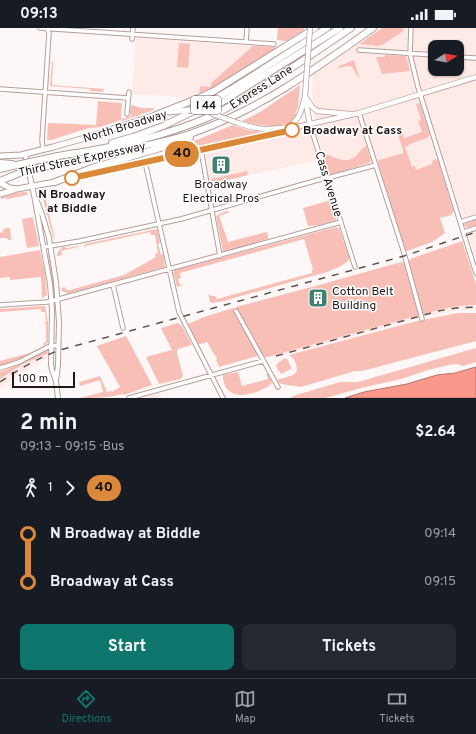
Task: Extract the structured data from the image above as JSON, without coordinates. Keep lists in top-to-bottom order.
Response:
{
  "streets": {
    "highway": ["Express Lane", "I 44", "Third Street Expressway"],
    "main road": ["North Broadway", "Cass Avenue"]
  },
  "crossings": [
    ["Express Lane", "Third Street Expressway"],
    ["North Broadway", "Cass Avenue"]
  ],
  "places": {
    "other": ["Broadway at Cass", "N Broadway at Biddle"],
    "building": ["Broadway Electrical Pros", "Cotton Belt Building"]
  },
  "lines": ["bus line 40"],
  "scale_bar": "100 m",
  "north": "right",
  "page": {
    "status": "09:13",
    "on_map": "40",
    "scale": "100 m",
    "heading": ["2 min", "09:13 – 09:15 · Bus", "$2.64"],
    "legs": ["1", "40"],
    "list": [
      {
        "name": "N Broadway at Biddle",
        "value": "09:14"
      },
      {
        "name": "Broadway at Cass",
        "value": "09:15"
      }
    ],
    "buttons": ["Start", "Tickets"],
    "tabs": ["Directions", "Map", "Tickets"]
  }
}
